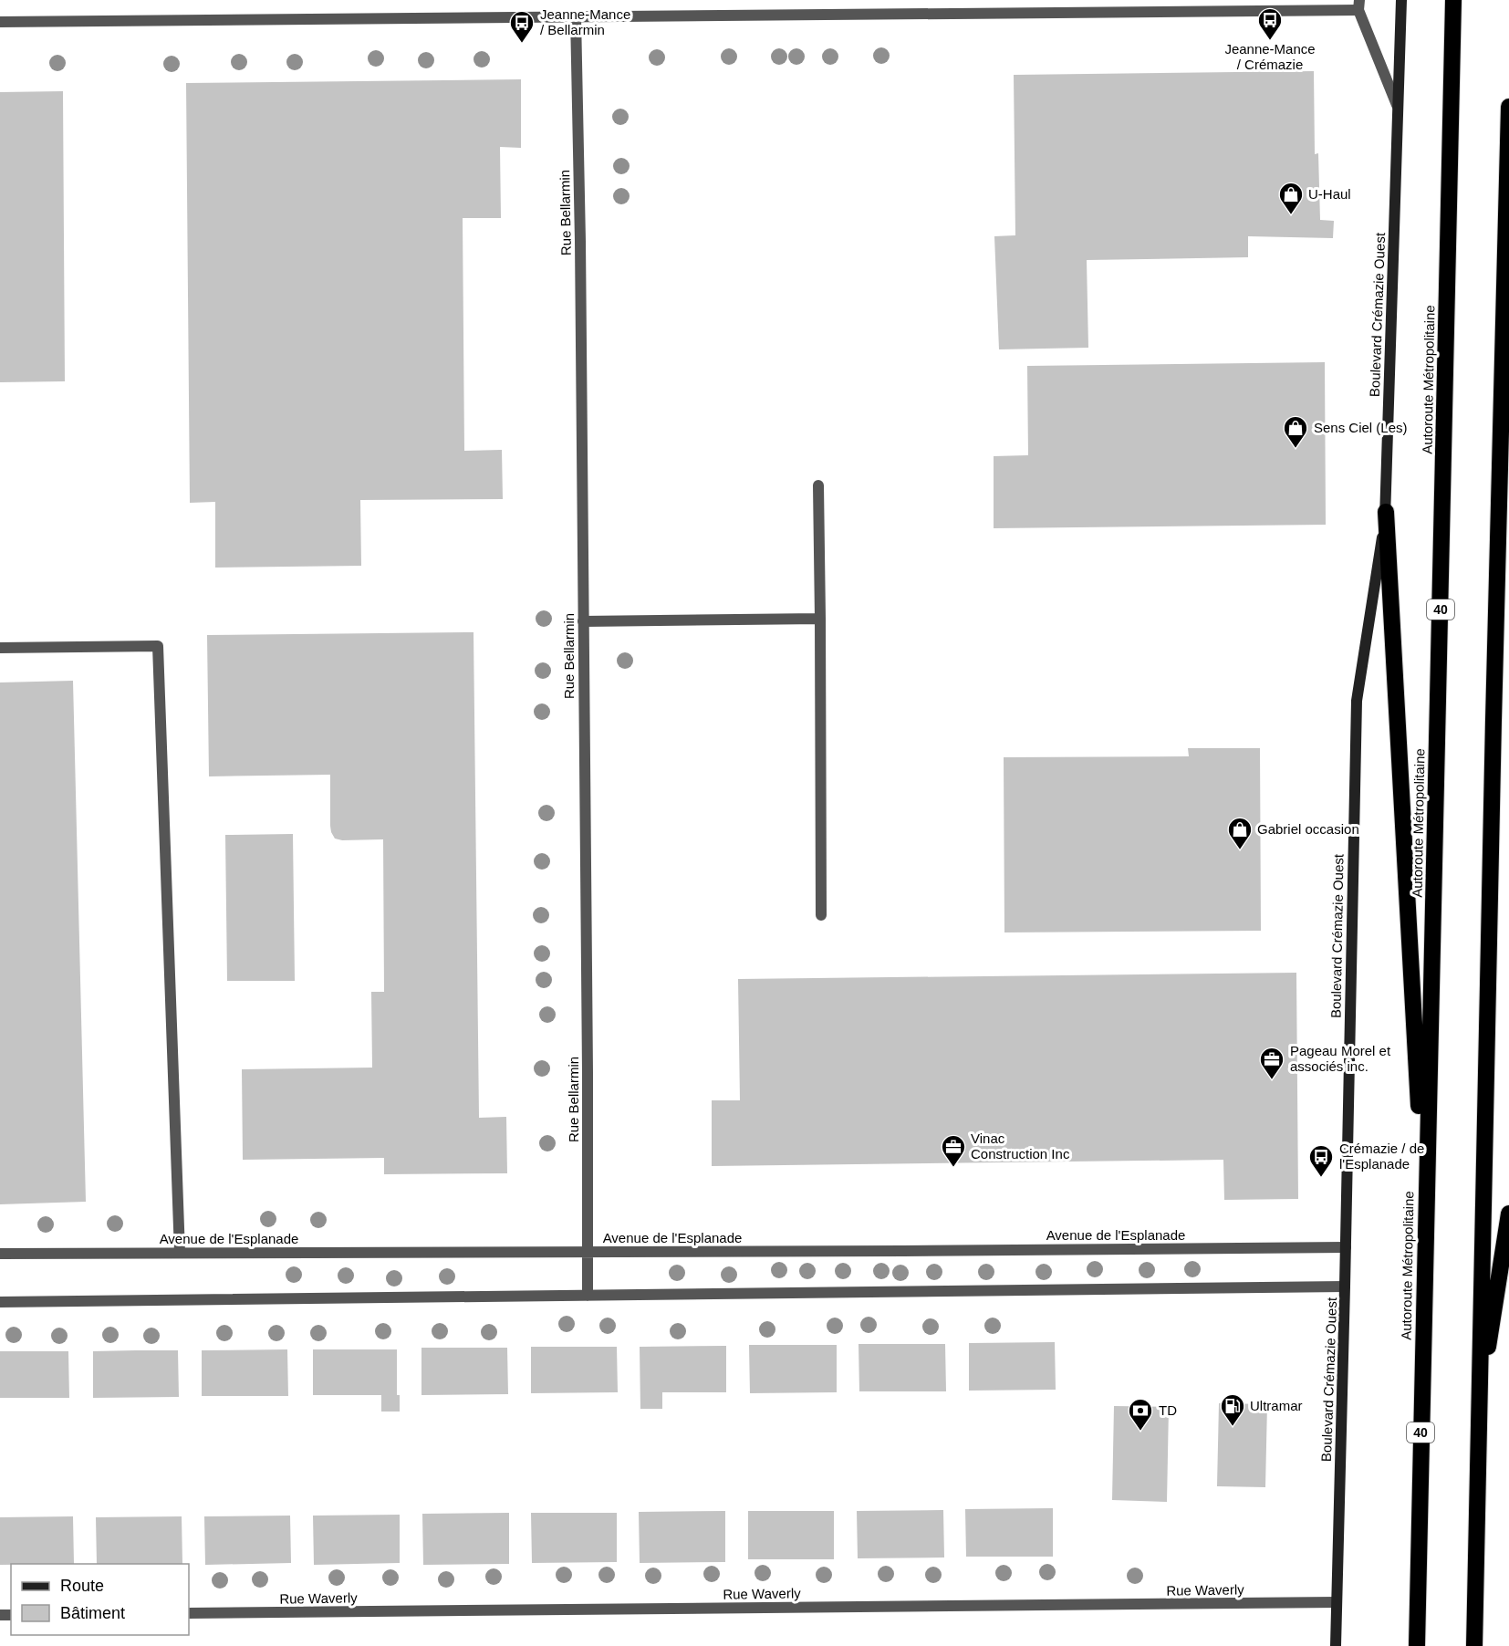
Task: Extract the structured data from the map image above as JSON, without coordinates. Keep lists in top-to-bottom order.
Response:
{
  "streets": {
    "highway": ["Autoroute Métropolitaine", "40"],
    "main road": ["Boulevard Crémazie Ouest"],
    "street": ["Rue Bellarmin", "Avenue de l'Esplanade", "Rue Waverly"]
  },
  "crossings": [
    ["Rue Bellarmin", "Avenue de l'Esplanade"],
    ["Boulevard Crémazie Ouest", "Avenue de l'Esplanade"],
    ["Boulevard Crémazie Ouest", "Rue Waverly"]
  ],
  "places": {
    "bus stop": ["Jeanne-Mance / Crémazie", "Jeanne-Mance / Bellarmin", "Crémazie / de l'Esplanade"],
    "shop": ["U-Haul", "Sens Ciel (Les)", "Gabriel occasion"],
    "office": ["Pageau Morel et associés inc.", "Vinac Construction Inc"],
    "fuel station": ["Ultramar"],
    "bank": ["TD"]
  },
  "legend": ["Route", "Bâtiment"]
}
